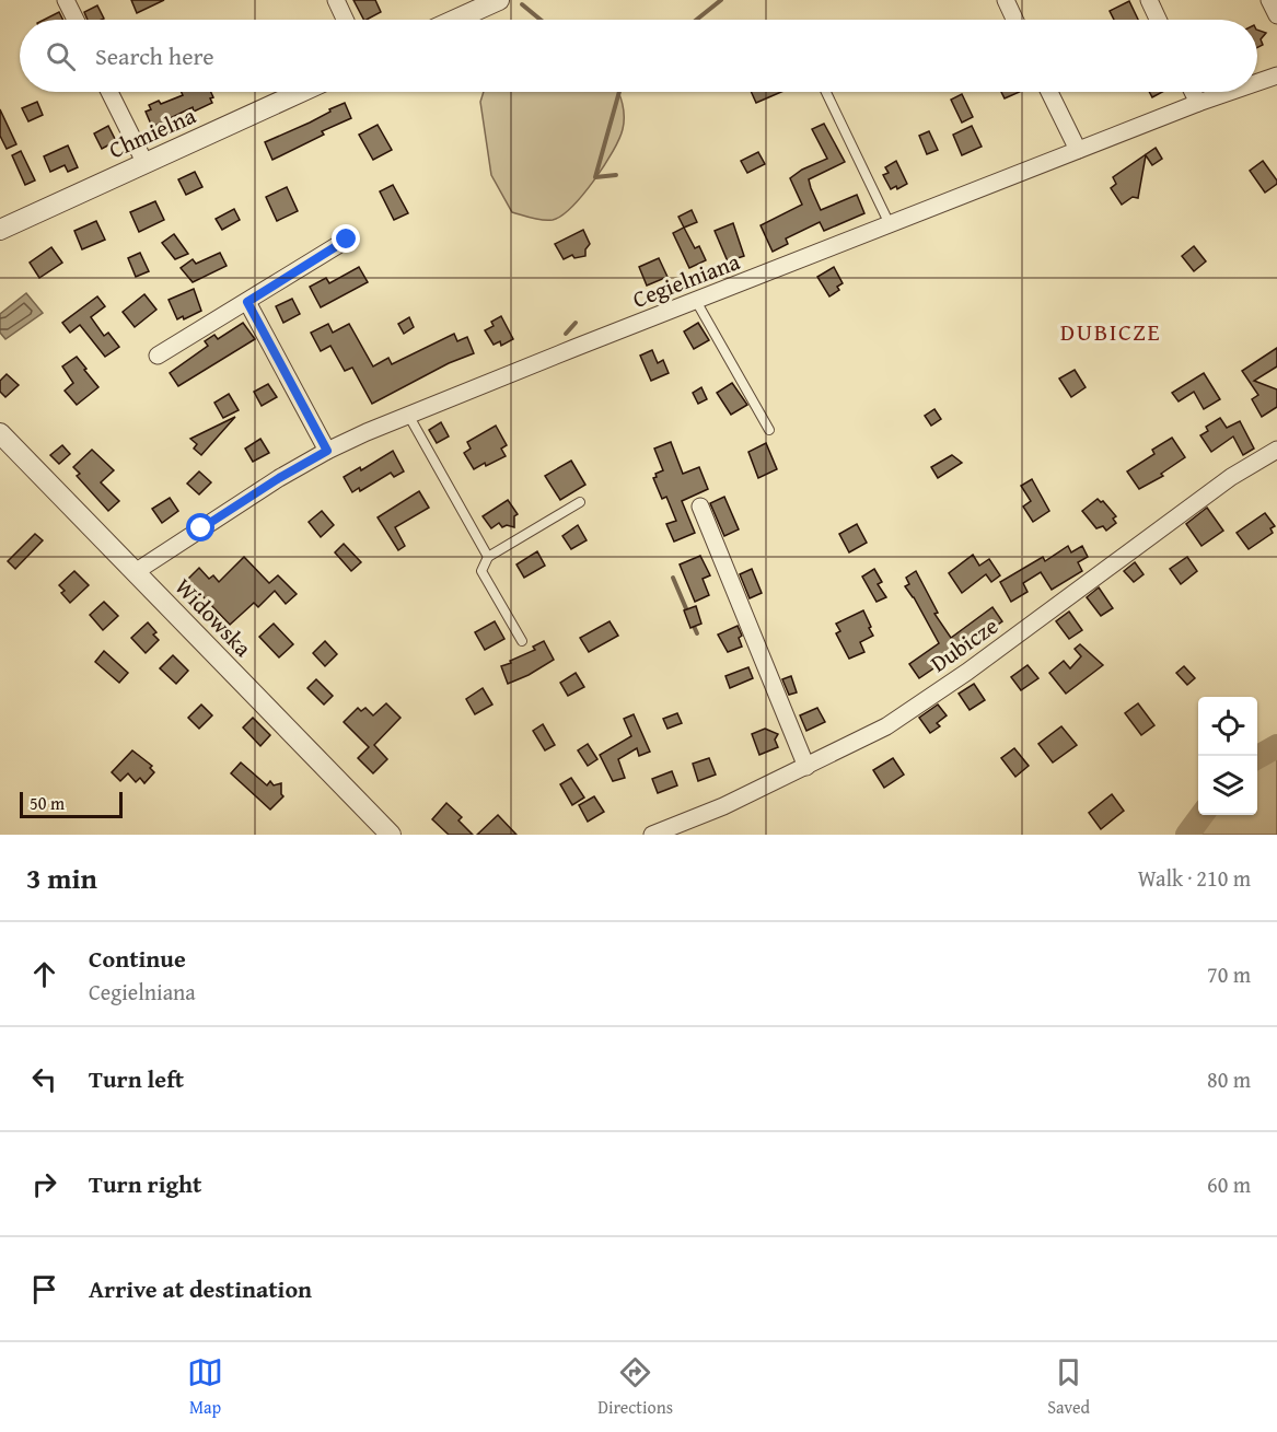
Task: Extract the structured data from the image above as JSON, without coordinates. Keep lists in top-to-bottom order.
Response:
{
  "streets": {
    "street": [
      "Chmielna",
      "Cegielniana",
      "Widowska",
      "Dubicze"
    ]
  },
  "crossings": [
    ["Cegielniana", "Widowska"]
  ],
  "districts": ["DUBICZE"],
  "scale_bar": "50 m",
  "page": {
    "search": "Search here",
    "scale": "50 m",
    "heading": ["3 min", "Walk · 210 m"],
    "list": [
      ["Continue", "Cegielniana", "70 m"],
      ["Turn left", "80 m"],
      ["Turn right", "60 m"],
      "Arrive at destination"
    ],
    "nav": ["Map", "Directions", "Saved"]
  }
}
